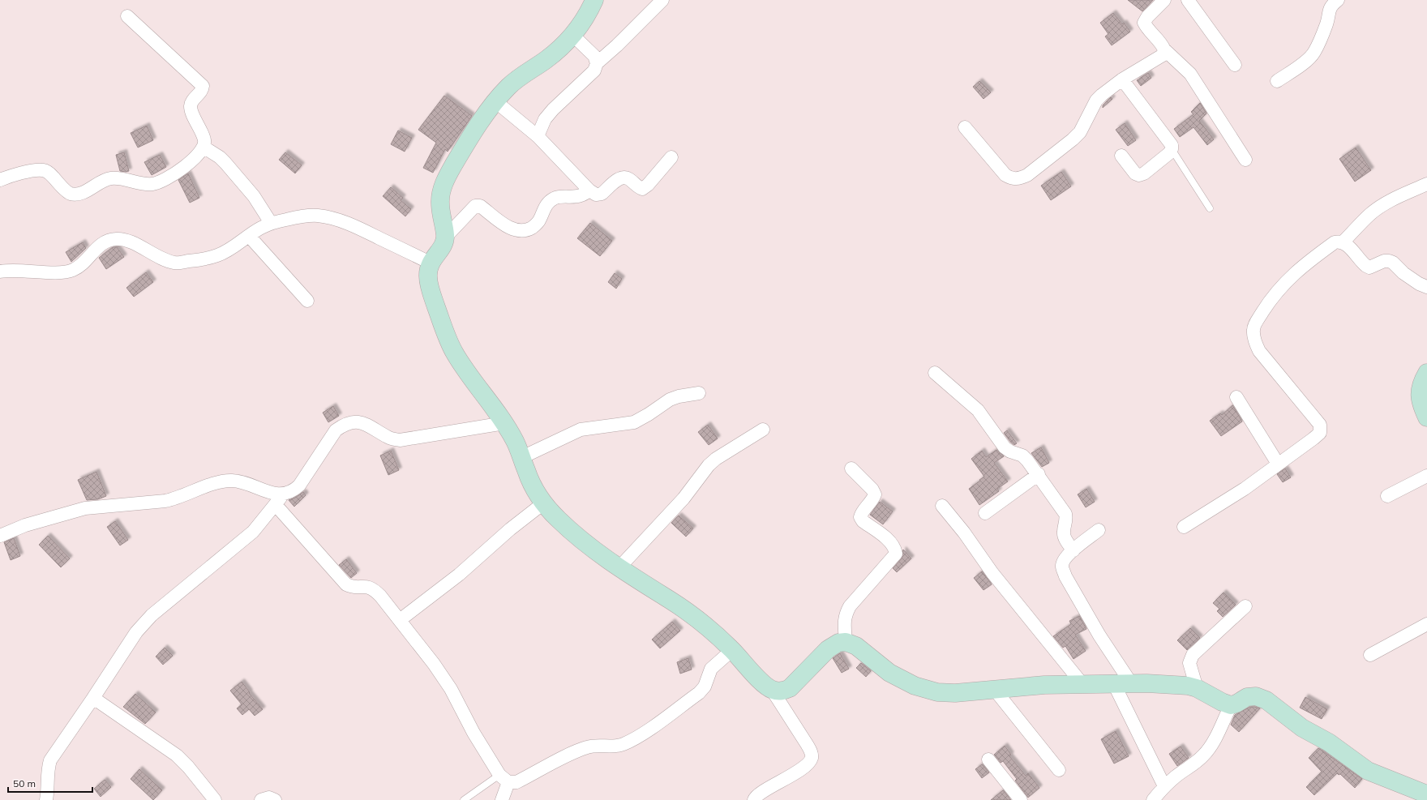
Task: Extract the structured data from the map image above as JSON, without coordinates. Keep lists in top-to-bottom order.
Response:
{
  "scale_bar": "50 m"
}
